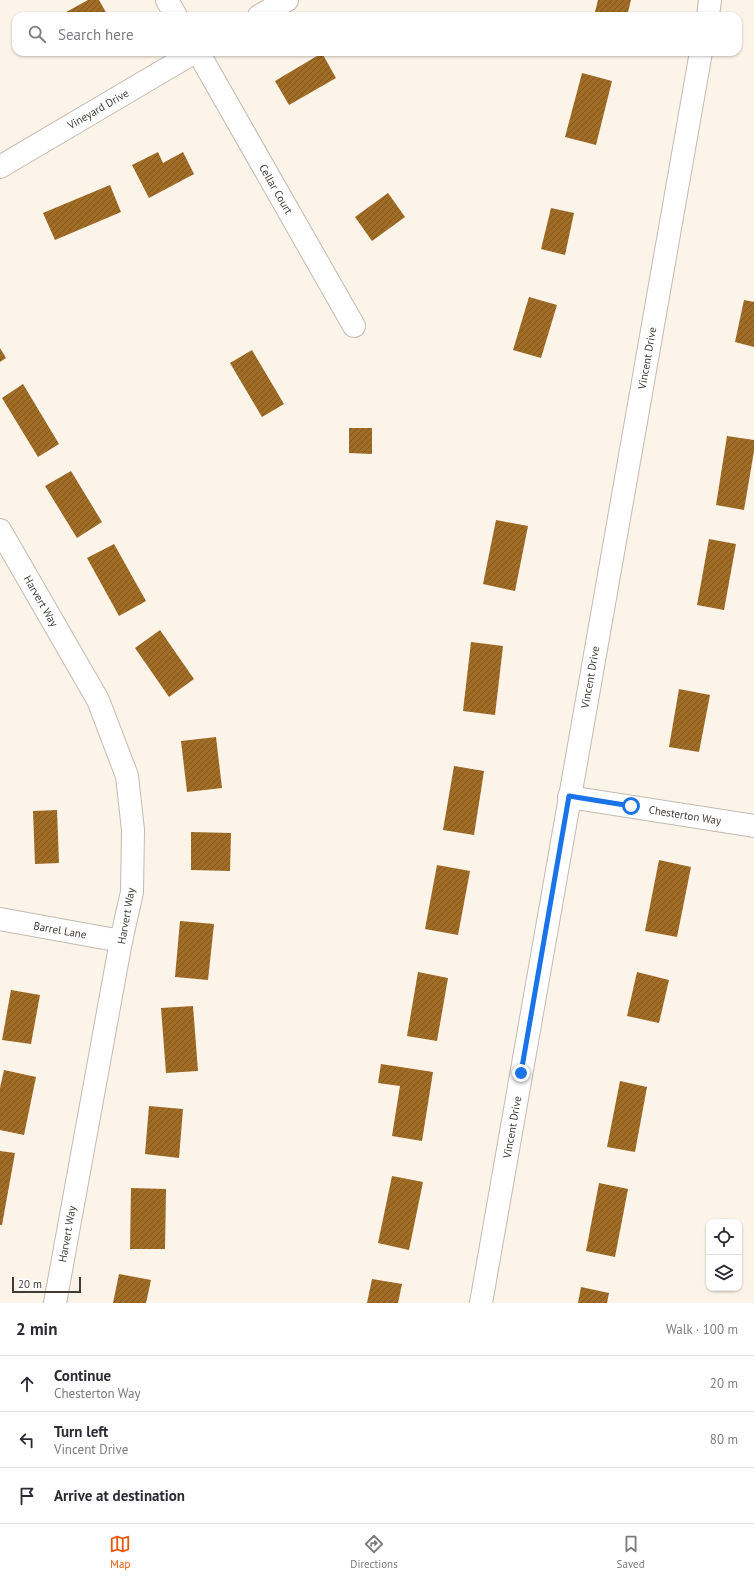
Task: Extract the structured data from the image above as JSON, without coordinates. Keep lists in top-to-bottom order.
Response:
{
  "streets": {
    "street": [
      "Vineyard Drive",
      "Cellar Court",
      "Vincent Drive",
      "Harvert Way",
      "Chesterton Way",
      "Barrel Lane"
    ]
  },
  "crossings": [
    ["Vincent Drive", "Chesterton Way"],
    ["Harvert Way", "Barrel Lane"]
  ],
  "scale_bar": "20 m",
  "page": {
    "search": "Search here",
    "scale": "20 m",
    "heading": ["2 min", "Walk · 100 m"],
    "list": [
      ["Continue", "Chesterton Way", "20 m"],
      ["Turn left", "Vincent Drive", "80 m"],
      "Arrive at destination"
    ],
    "nav": ["Map", "Directions", "Saved"]
  }
}
